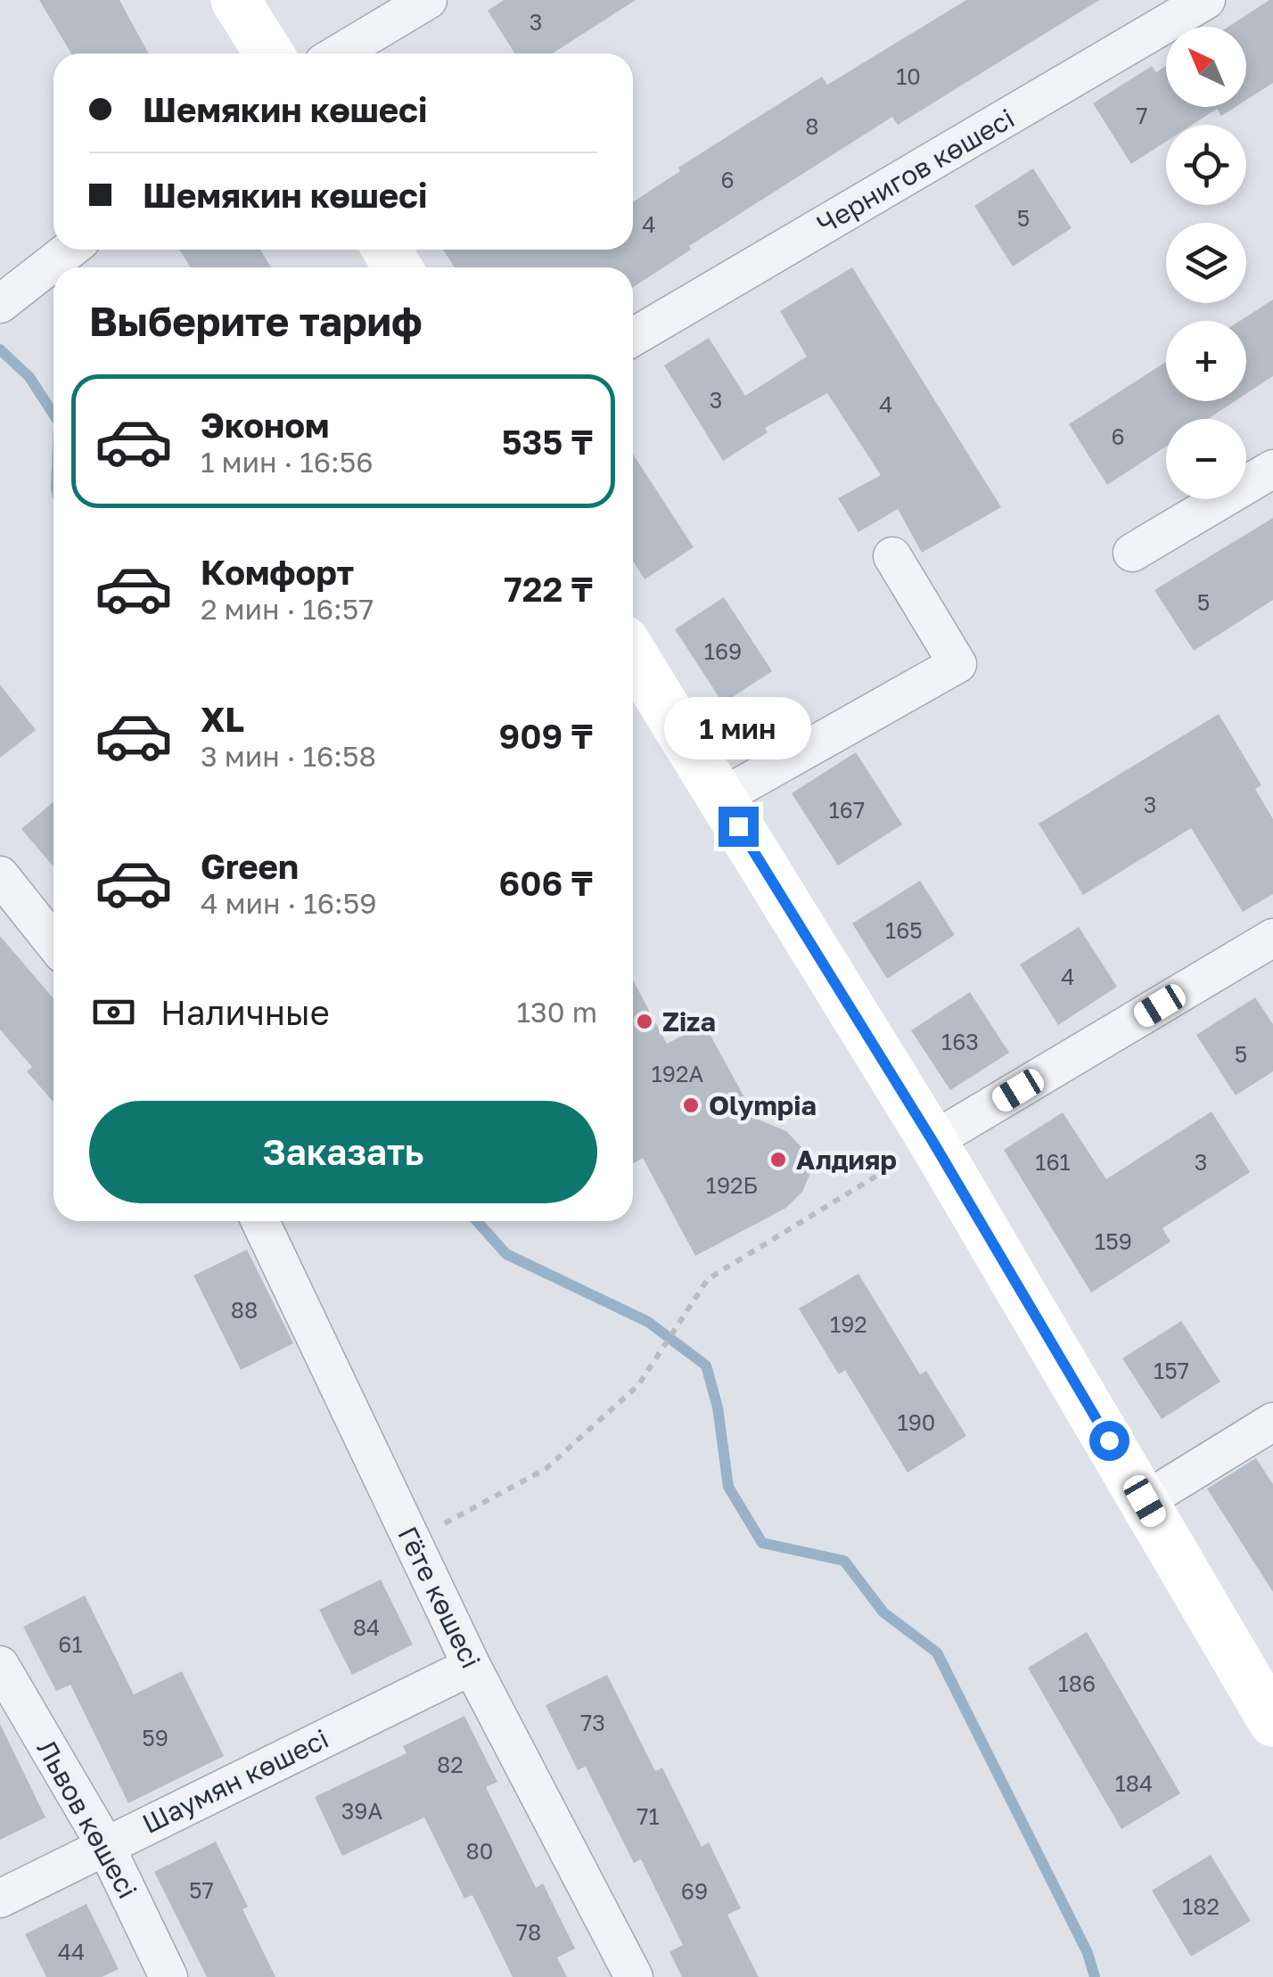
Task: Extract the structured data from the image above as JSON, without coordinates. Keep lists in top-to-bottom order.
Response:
{
  "streets": {
    "street": [
      "Чернигов көшесі",
      "Гёте көшесі",
      "Шаумян көшесі",
      "Львов көшесі"
    ]
  },
  "crossings": [
    ["Гёте көшесі", "Шаумян көшесі"],
    ["Шаумян көшесі", "Львов көшесі"]
  ],
  "places": ["Ziza", "Olympia", "Алдияр"],
  "house_numbers": [
    "3",
    "10",
    "7",
    "8",
    "6",
    "5",
    "4",
    "3",
    "4",
    "6",
    "5",
    "169",
    "3",
    "167",
    "165",
    "4",
    "163",
    "5",
    "192А",
    "161",
    "3",
    "192Б",
    "159",
    "88",
    "192",
    "157",
    "190",
    "84",
    "61",
    "186",
    "73",
    "59",
    "82",
    "184",
    "39А",
    "71",
    "80",
    "57",
    "69",
    "182",
    "78",
    "44"
  ],
  "north": "top left",
  "page": {
    "map_buttons": ["+", "−"],
    "banner": ["Шемякин көшесі", "Шемякин көшесі"],
    "heading": "Выберите тариф",
    "list": [
      {
        "name": "Эконом",
        "note": "1 мин · 16:56",
        "value": "535 ₸"
      },
      {
        "name": "Комфорт",
        "note": "2 мин · 16:57",
        "value": "722 ₸"
      },
      {
        "name": "XL",
        "note": "3 мин · 16:58",
        "value": "909 ₸"
      },
      {
        "name": "Green",
        "note": "4 мин · 16:59",
        "value": "606 ₸"
      }
    ],
    "bubble": "1 мин",
    "pay": ["Наличные", "130 m"],
    "buttons": "Заказать"
  }
}
